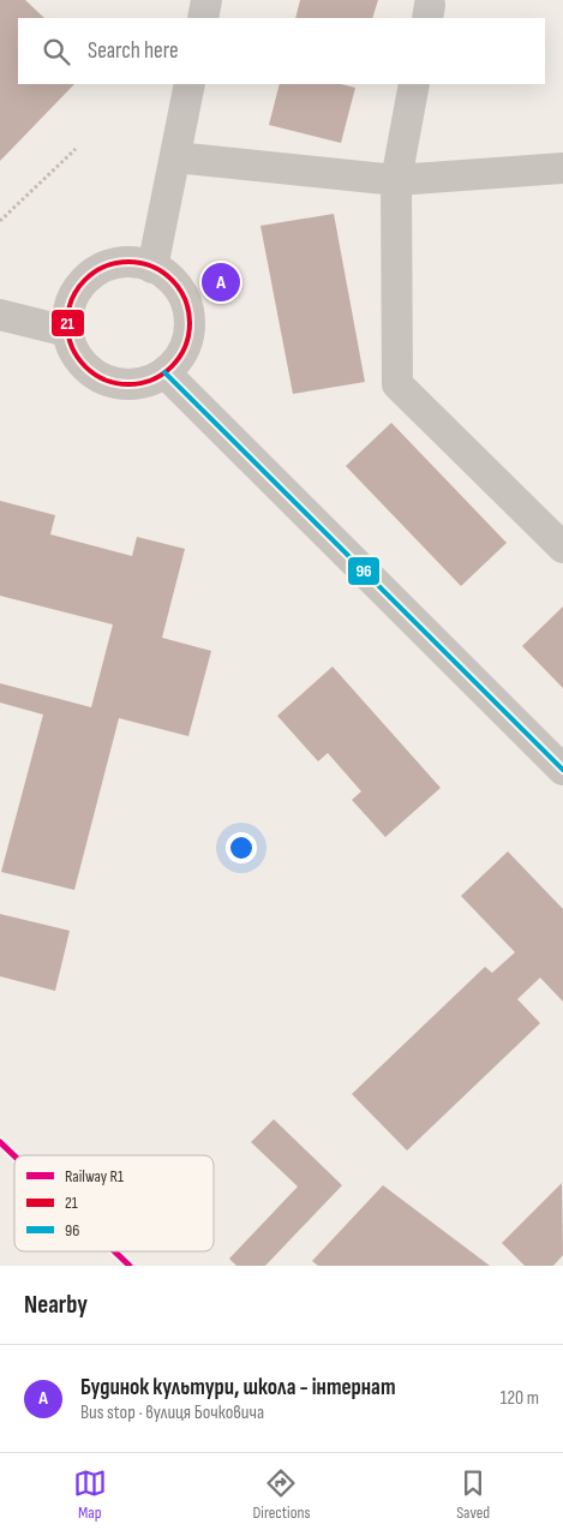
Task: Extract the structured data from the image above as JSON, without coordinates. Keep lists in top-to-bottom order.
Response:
{
  "lines": ["transit line 21", "transit line 96", "rail line R1"],
  "legend": ["Railway R1", "21", "96"],
  "page": {
    "search": "Search here",
    "pins": "A",
    "heading": "Nearby",
    "list": [
      {
        "mark": "A",
        "name": "Будинок культури, школа - інтернат",
        "note": "Bus stop · вулиця Бочковича",
        "value": "120 m"
      }
    ],
    "nav": ["Map", "Directions", "Saved"]
  }
}
